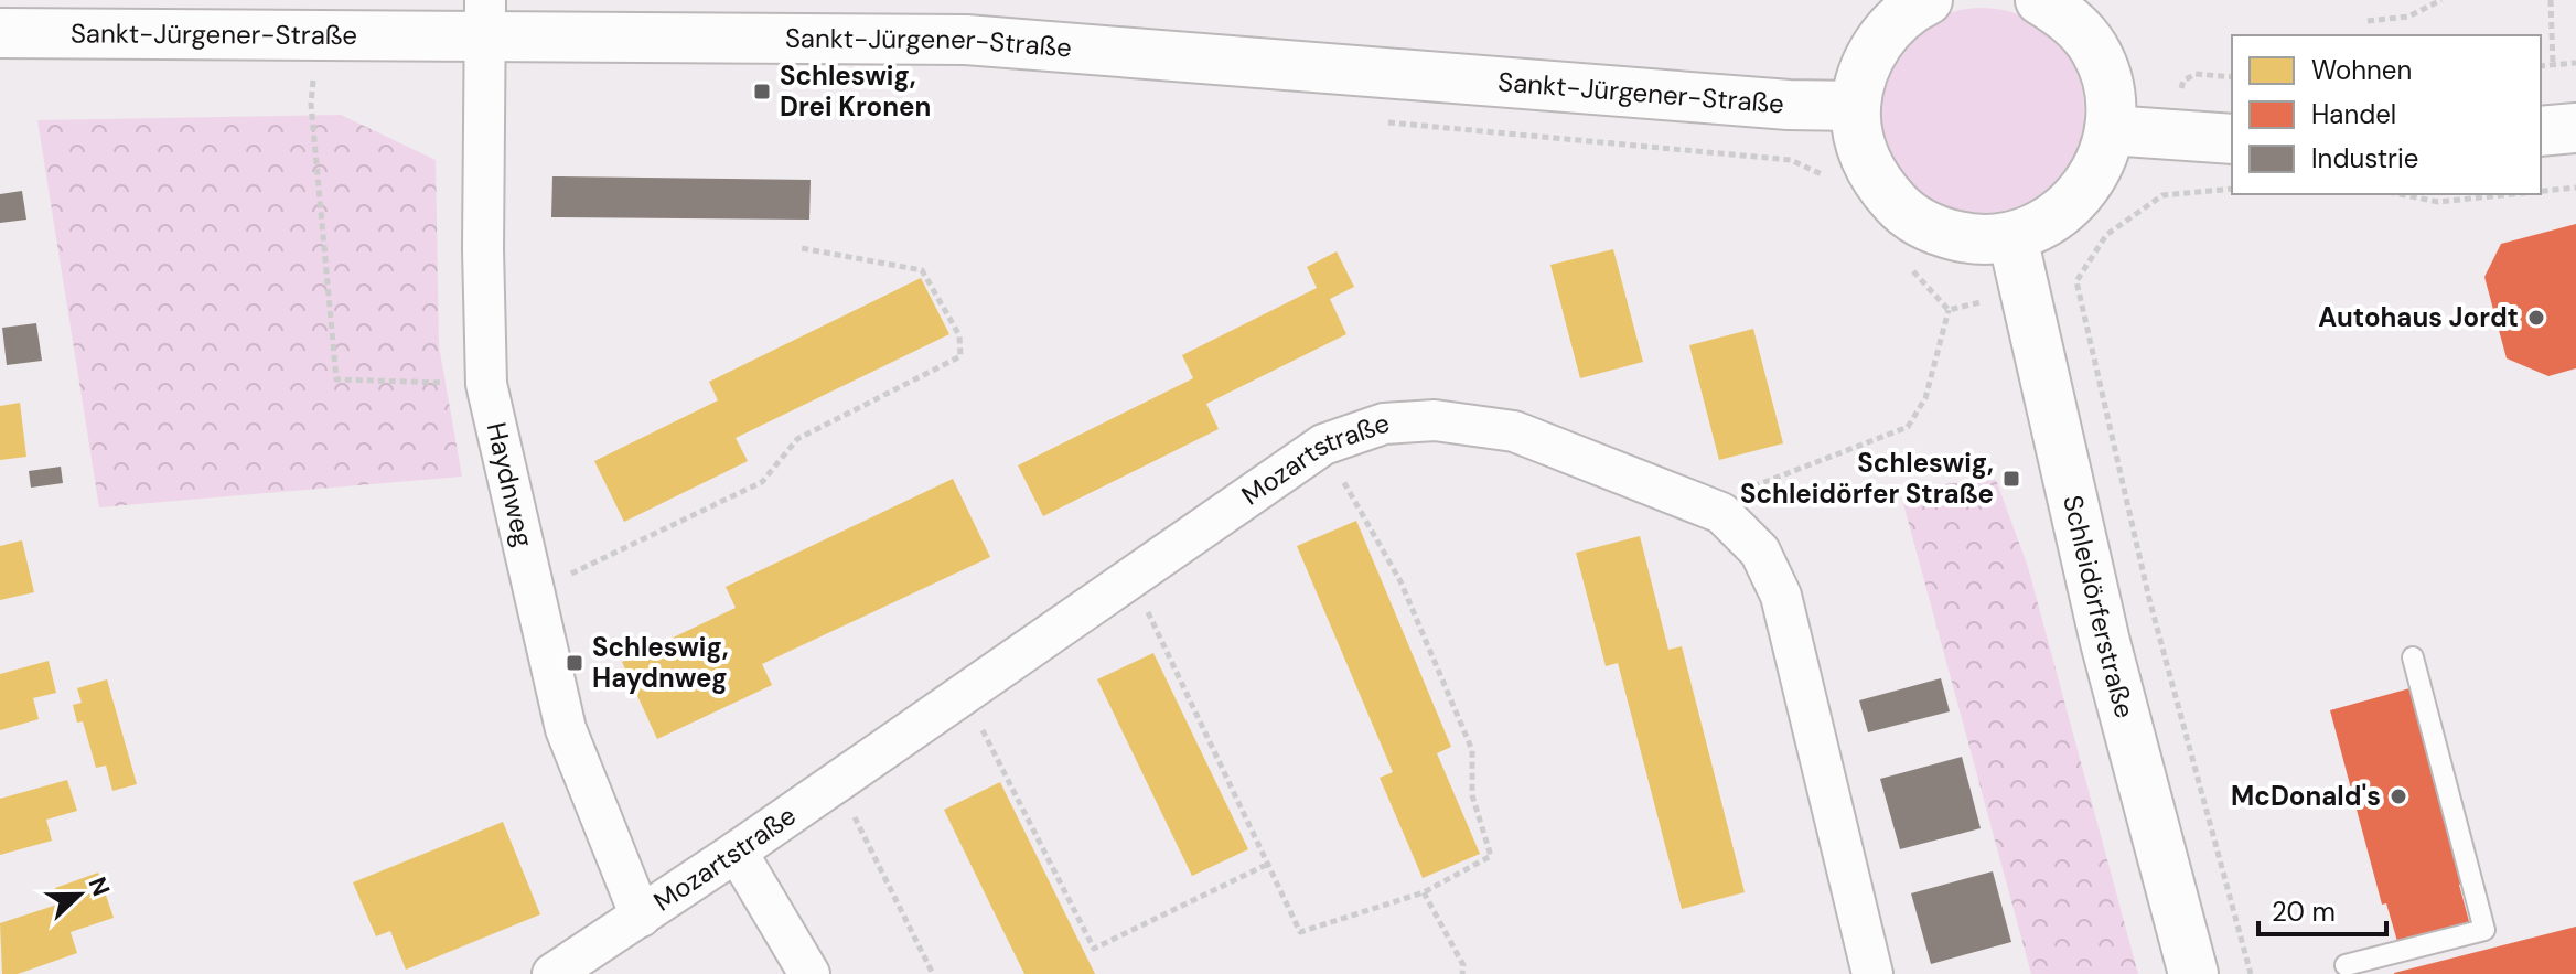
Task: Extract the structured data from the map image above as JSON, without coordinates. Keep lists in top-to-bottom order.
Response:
{
  "streets": {
    "street": [
      "Sankt-Jürgener-Straße",
      "Mozartstraße",
      "Haydnweg",
      "Schleidörferstraße"
    ]
  },
  "crossings": [
    ["Sankt-Jürgener-Straße", "Haydnweg"],
    ["Mozartstraße", "Haydnweg"]
  ],
  "places": {
    "transit": ["Schleswig, Drei Kronen", "Schleswig, Schleidörfer Straße", "Schleswig, Haydnweg"],
    "other": ["Autohaus Jordt", "McDonald's"]
  },
  "legend": ["Wohnen", "Handel", "Industrie"],
  "scale_bar": "20 m",
  "north": "right"
}
